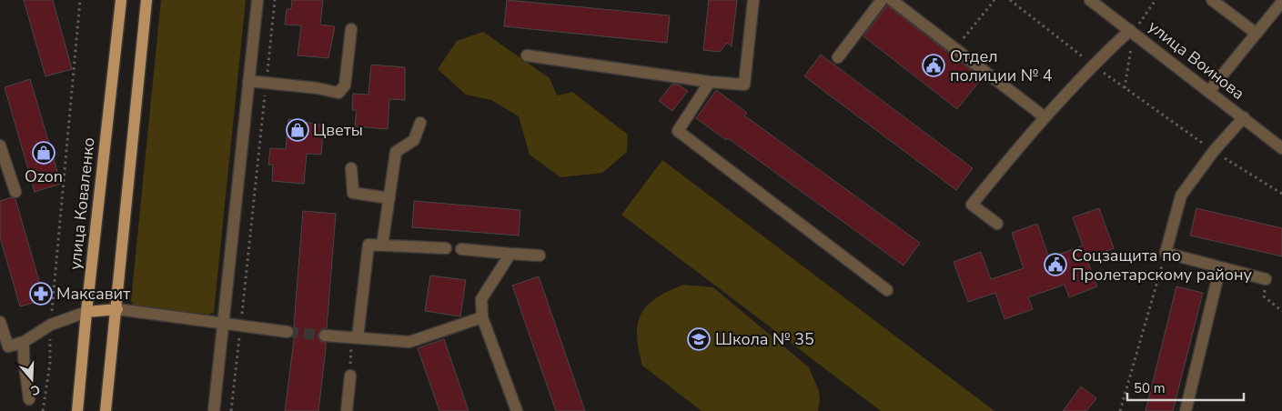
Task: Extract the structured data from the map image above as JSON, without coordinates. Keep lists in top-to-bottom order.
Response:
{
  "streets": {
    "main road": ["улица Коваленко"],
    "street": ["улица Воинова"]
  },
  "places": {
    "public building": ["Отдел полиции № 4", "Соцзащита по Пролетарскому району"],
    "shop": ["Цветы", "Ozon"],
    "pharmacy": ["Максавит"],
    "school or university": ["Школа № 35"]
  },
  "scale_bar": "50 m",
  "north": "bottom"
}
